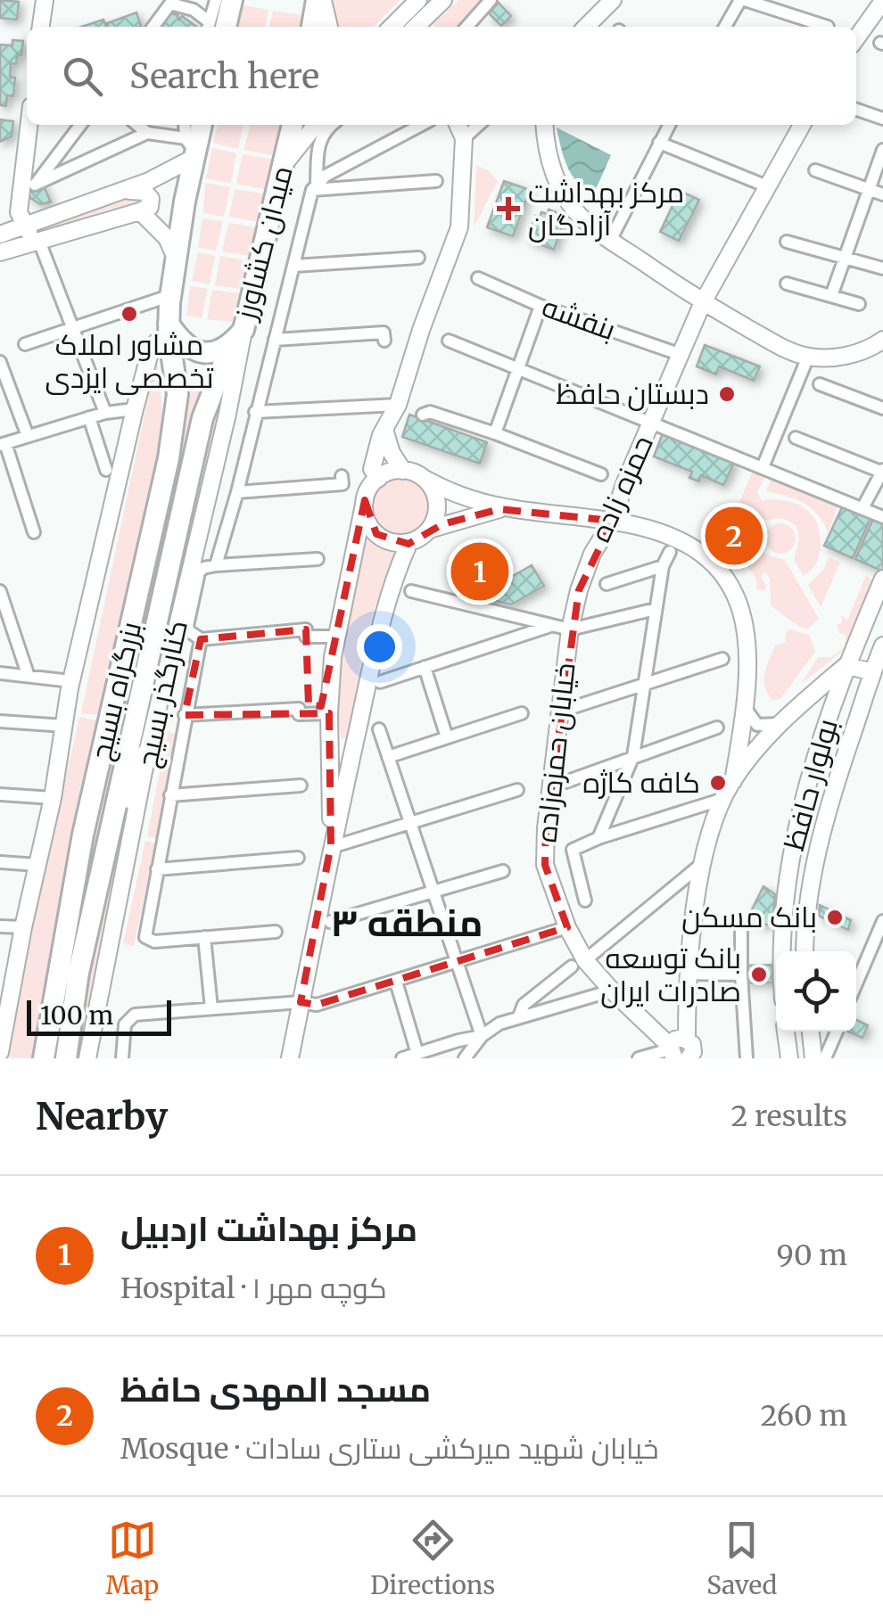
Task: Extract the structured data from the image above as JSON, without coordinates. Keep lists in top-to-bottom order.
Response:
{
  "streets": {
    "highway": ["میدان کشاورز", "بزرگراه بسیج"],
    "street": [
      "بنفشه",
      "حمزه زاده",
      "کنارگذر بسیج",
      "خیابان حمزه‌زاده",
      "بولوار حافظ"
    ]
  },
  "crossings": [
    ["میدان کشاورز", "بزرگراه بسیج"],
    ["میدان کشاورز", "کنارگذر بسیج"],
    ["بنفشه", "حمزه زاده"],
    ["حمزه زاده", "خیابان حمزه‌زاده"],
    ["بزرگراه بسیج", "کنارگذر بسیج"]
  ],
  "districts": ["منطقه ۳"],
  "places": {
    "health": ["مرکز بهداشت آزادگان"],
    "other": [
      "مشاور املاک تخصصی ایزدی",
      "دبستان حافظ",
      "کافه کاژه",
      "بانک مسکن",
      "بانک توسعه صادرات ایران"
    ]
  },
  "scale_bar": "100 m",
  "page": {
    "search": "Search here",
    "pins": ["2", "1"],
    "scale": "100 m",
    "heading": ["Nearby", "2 results"],
    "list": [
      {
        "mark": "1",
        "name": "مرکز بهداشت اردبیل",
        "note": "Hospital · کوچه مهر ۱",
        "value": "90 m"
      },
      {
        "mark": "2",
        "name": "مسجد المهدی حافظ",
        "note": "Mosque · خیابان شهید میرکشی ستاری سادات",
        "value": "260 m"
      }
    ],
    "nav": ["Map", "Directions", "Saved"]
  }
}
